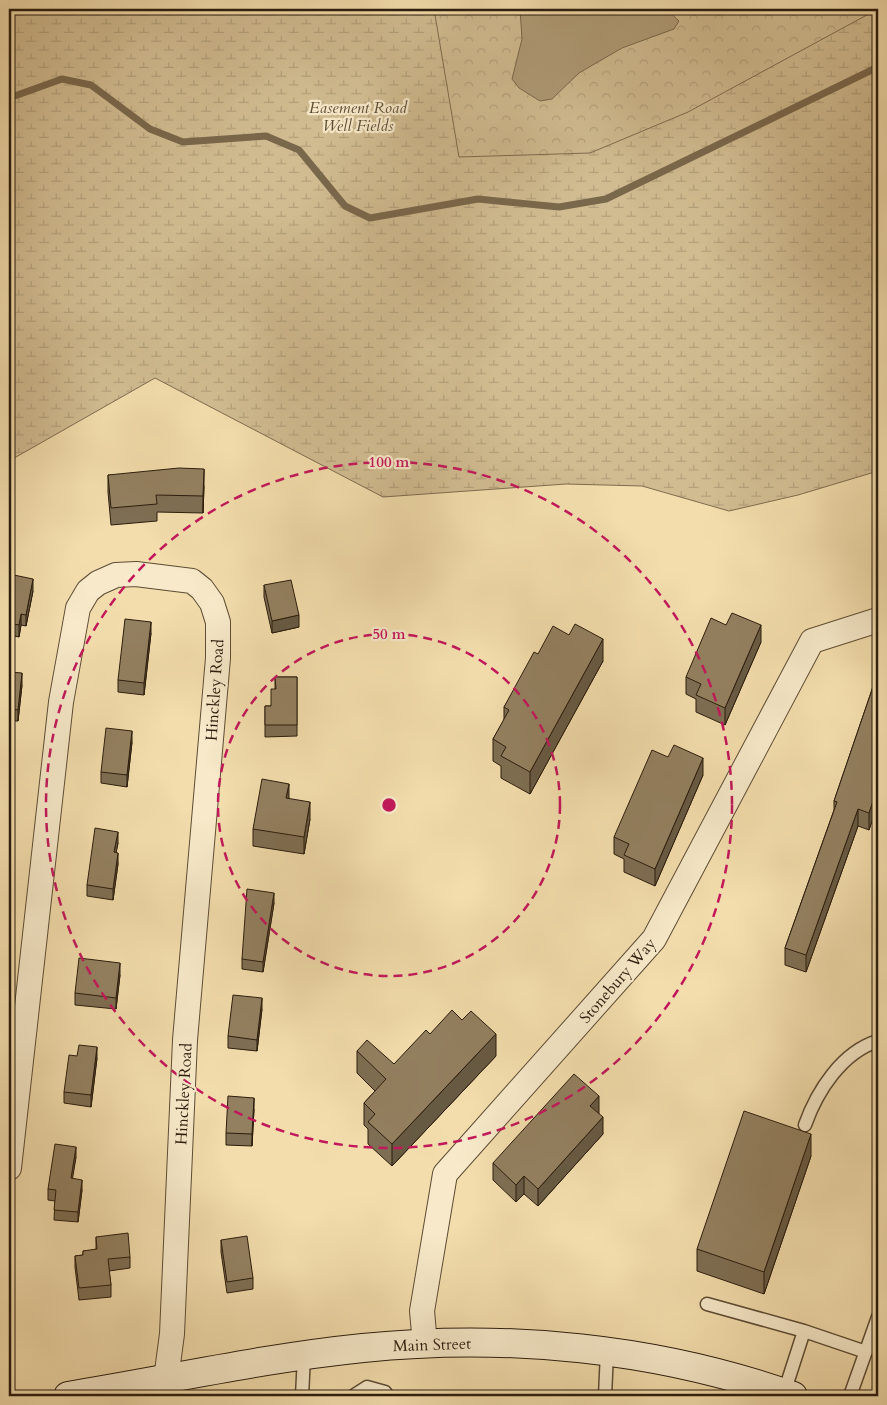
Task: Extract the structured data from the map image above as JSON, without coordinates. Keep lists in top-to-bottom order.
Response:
{
  "streets": {
    "main road": ["Main Street"],
    "street": ["Hinckley Road", "Stonebury Way"]
  },
  "crossings": [
    ["Hinckley Road", "Main Street"],
    ["Stonebury Way", "Main Street"]
  ],
  "parks": ["Easement Road Well Fields"],
  "rings": ["100 m", "50 m"]
}
